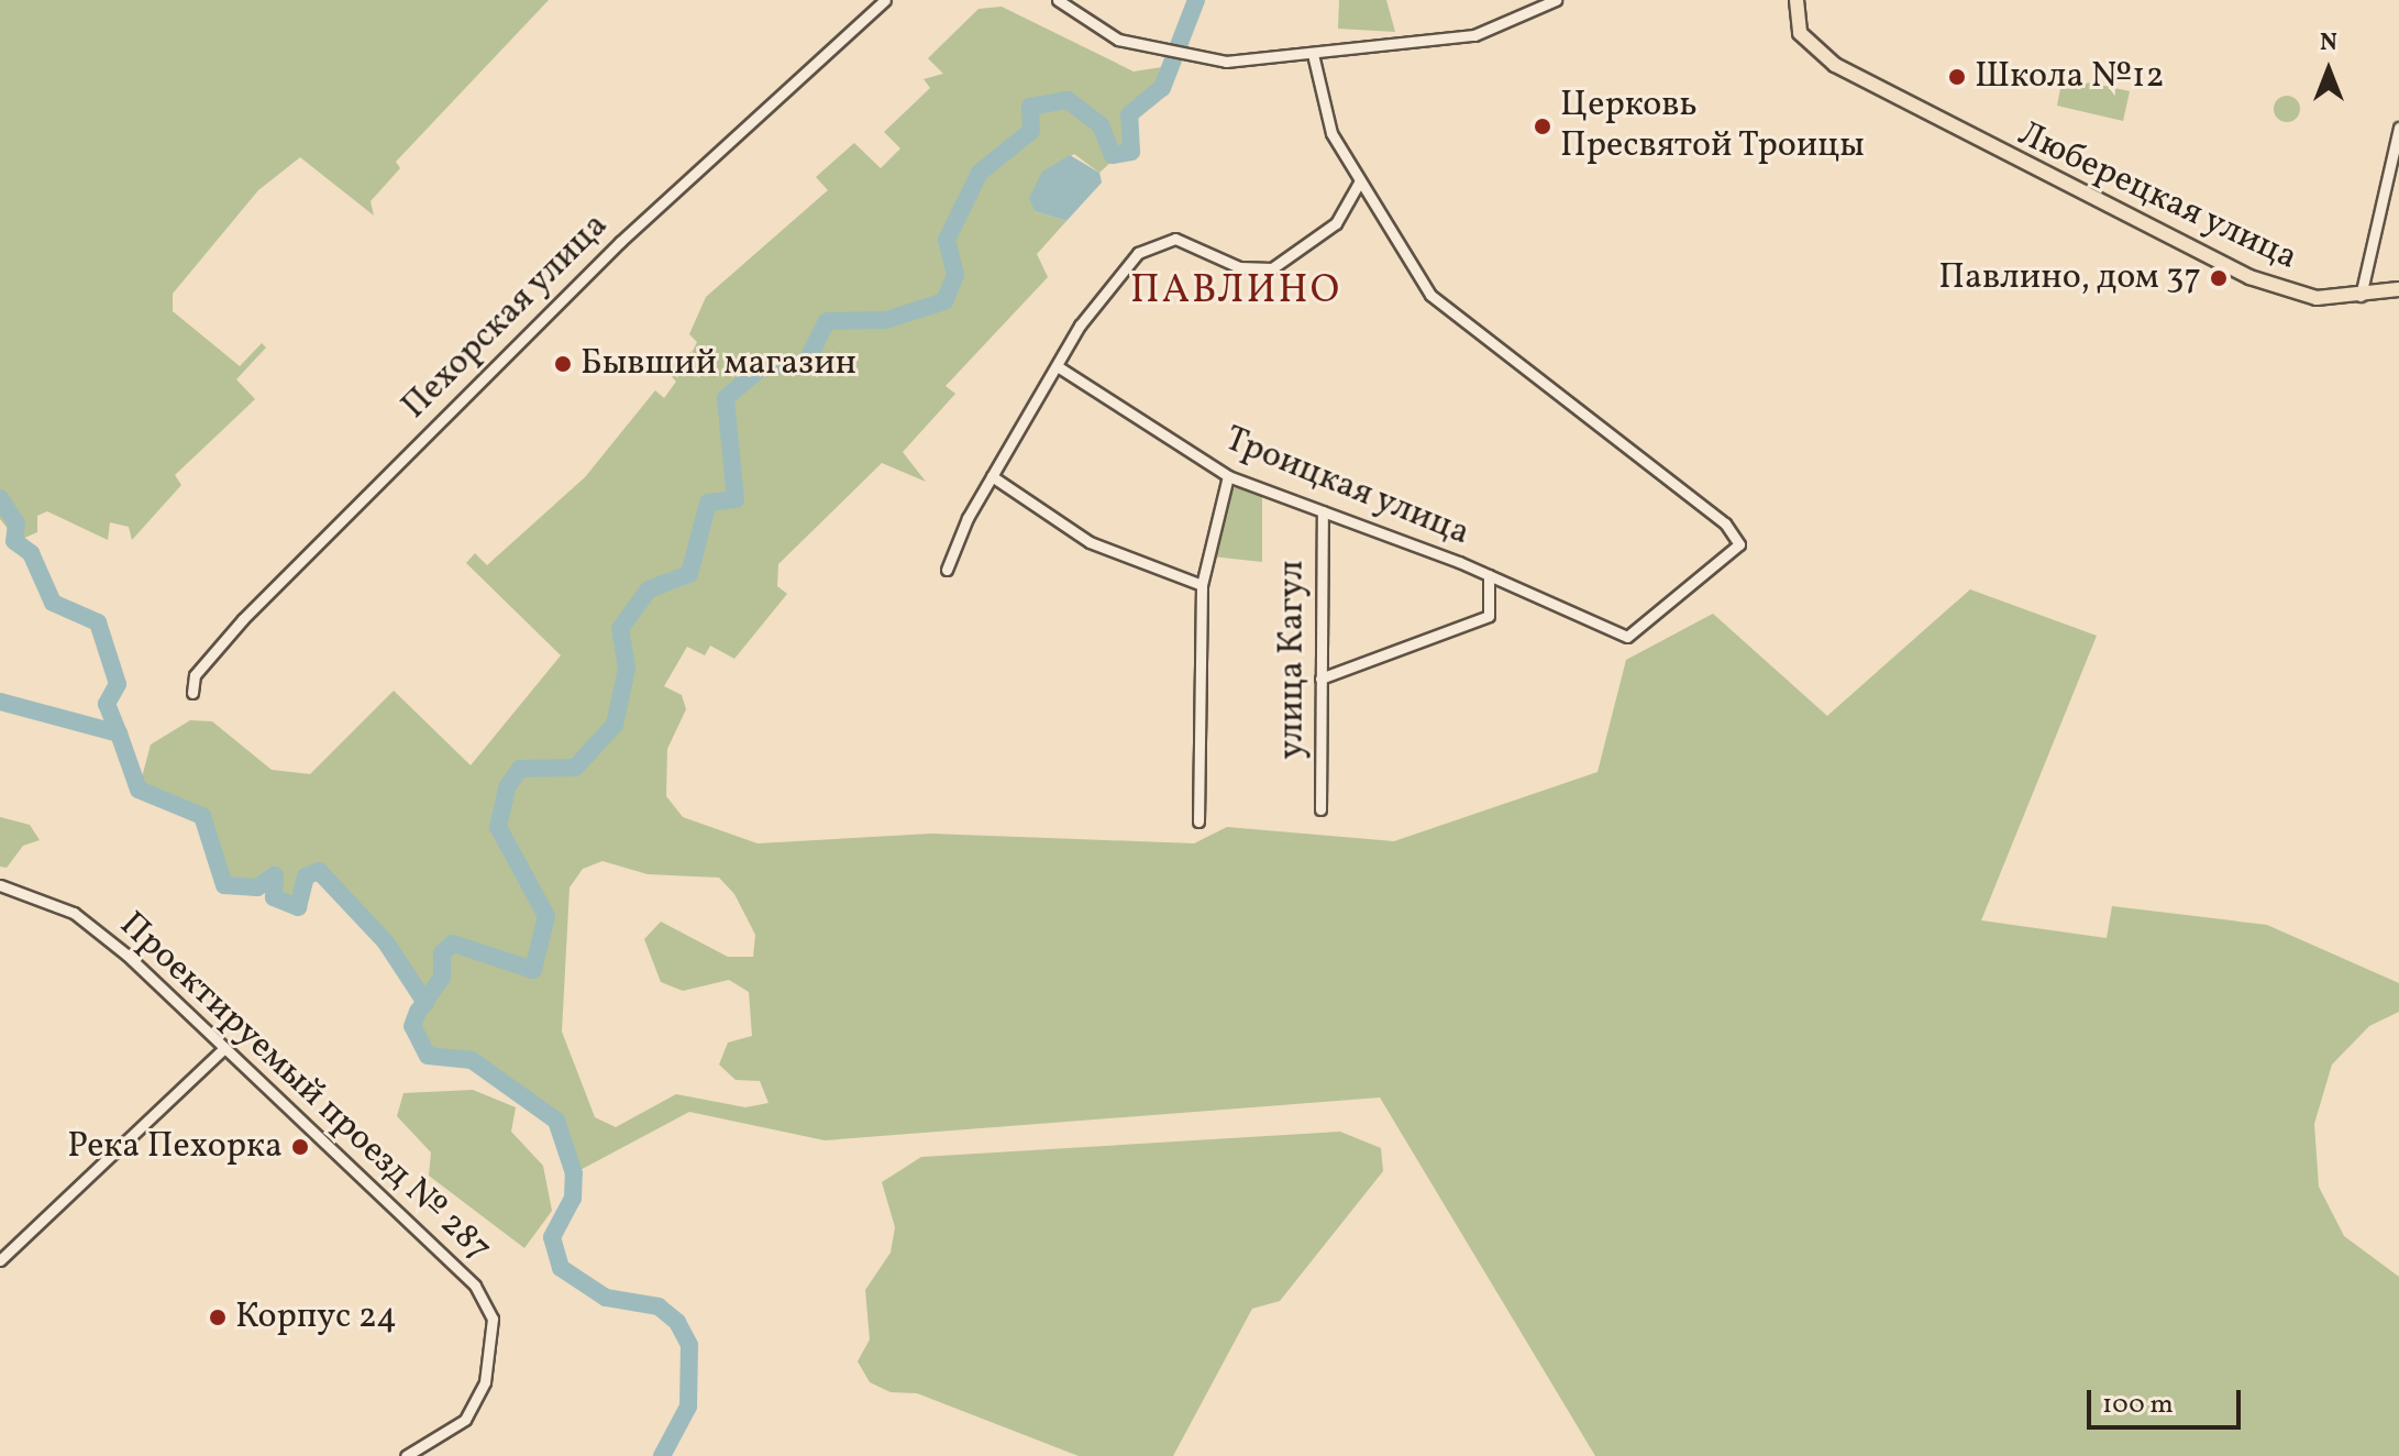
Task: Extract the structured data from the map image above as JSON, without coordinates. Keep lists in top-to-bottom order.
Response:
{
  "streets": {
    "main road": ["Люберецкая улица"],
    "street": [
      "Пехорская улица",
      "Троицкая улица",
      "улица Кагул",
      "Проектируемый проезд № 287"
    ]
  },
  "crossings": [
    ["Троицкая улица", "улица Кагул"]
  ],
  "districts": ["ПАВЛИНО"],
  "places": [
    "Школа №12",
    "Церковь Пресвятой Троицы",
    "Павлино, дом 37",
    "Бывший магазин",
    "Река Пехорка",
    "Корпус 24"
  ],
  "scale_bar": "100 m",
  "north": "top"
}
